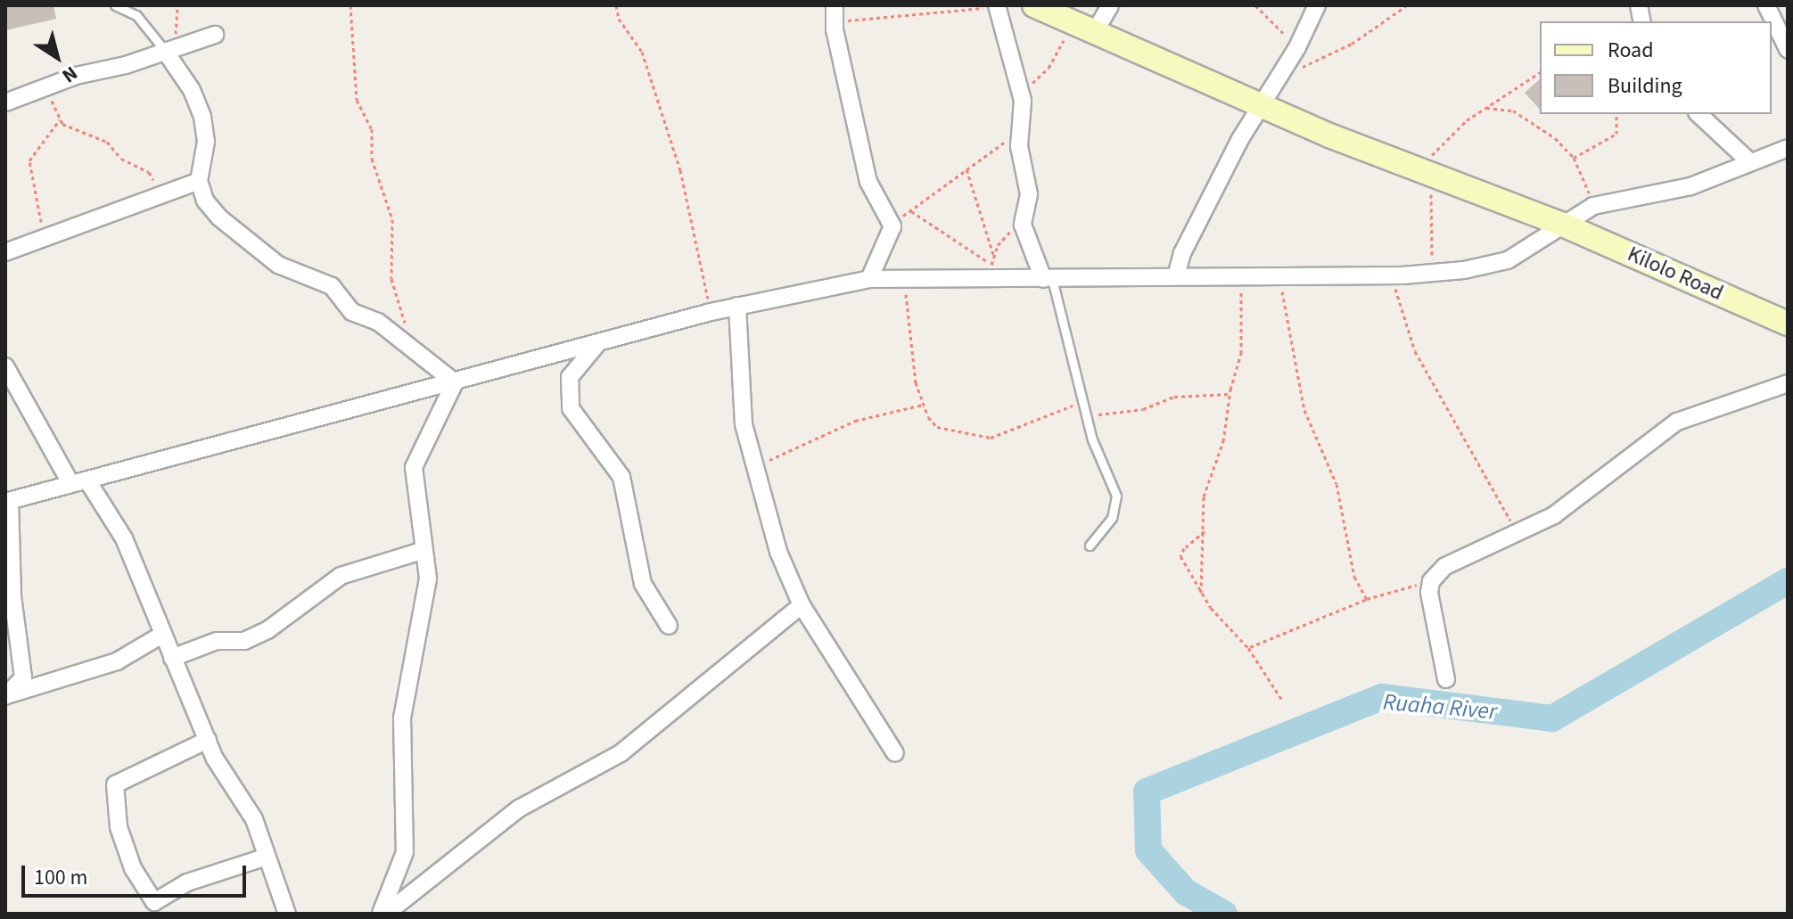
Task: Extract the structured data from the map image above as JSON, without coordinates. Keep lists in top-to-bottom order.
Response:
{
  "streets": {
    "main road": ["Kilolo Road"]
  },
  "water": ["Ruaha River"],
  "legend": ["Road", "Building"],
  "scale_bar": "100 m",
  "north": "bottom right"
}
